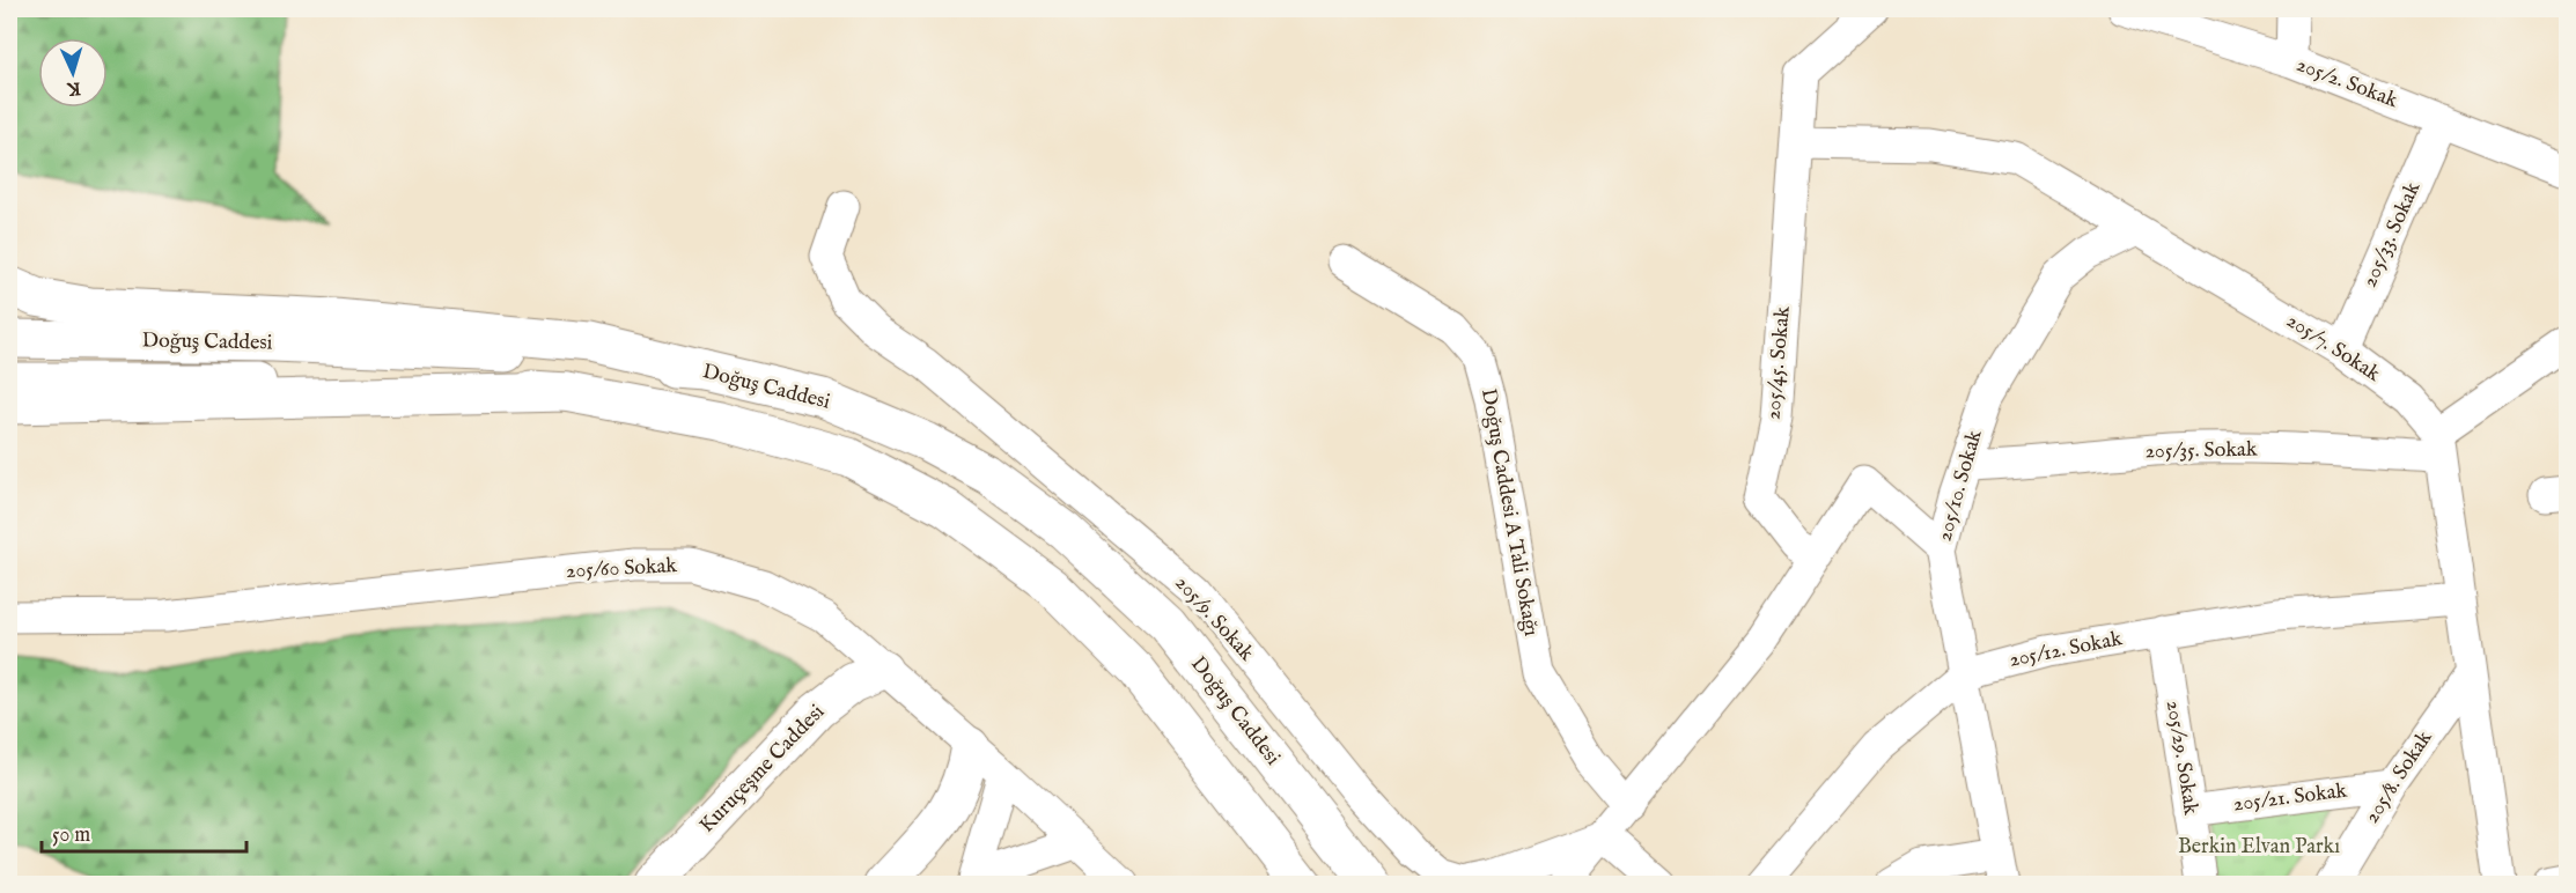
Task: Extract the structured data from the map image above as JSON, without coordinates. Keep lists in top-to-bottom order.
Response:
{
  "streets": {
    "main road": ["Doğuş Caddesi", "Kuruçeşme Caddesi"],
    "street": [
      "205/2. Sokak",
      "205/33. Sokak",
      "205/7. Sokak",
      "205/45. Sokak",
      "205/35. Sokak",
      "205/10. Sokak",
      "Doğuş Caddesi A Tali Sokağı",
      "205/60 Sokak",
      "205/9. Sokak",
      "205/12. Sokak",
      "205/29. Sokak",
      "205/8. Sokak",
      "205/21. Sokak"
    ]
  },
  "crossings": [
    ["205/2. Sokak", "205/33. Sokak"],
    ["205/33. Sokak", "205/7. Sokak"],
    ["205/7. Sokak", "205/45. Sokak"],
    ["205/7. Sokak", "205/35. Sokak"],
    ["205/7. Sokak", "205/10. Sokak"],
    ["205/35. Sokak", "205/10. Sokak"],
    ["205/10. Sokak", "205/12. Sokak"],
    ["205/60 Sokak", "Kuruçeşme Caddesi"],
    ["205/12. Sokak", "205/29. Sokak"],
    ["205/29. Sokak", "205/21. Sokak"],
    ["205/8. Sokak", "205/21. Sokak"]
  ],
  "parks": ["Berkin Elvan Parkı"],
  "scale_bar": "50 m",
  "north": "bottom"
}
